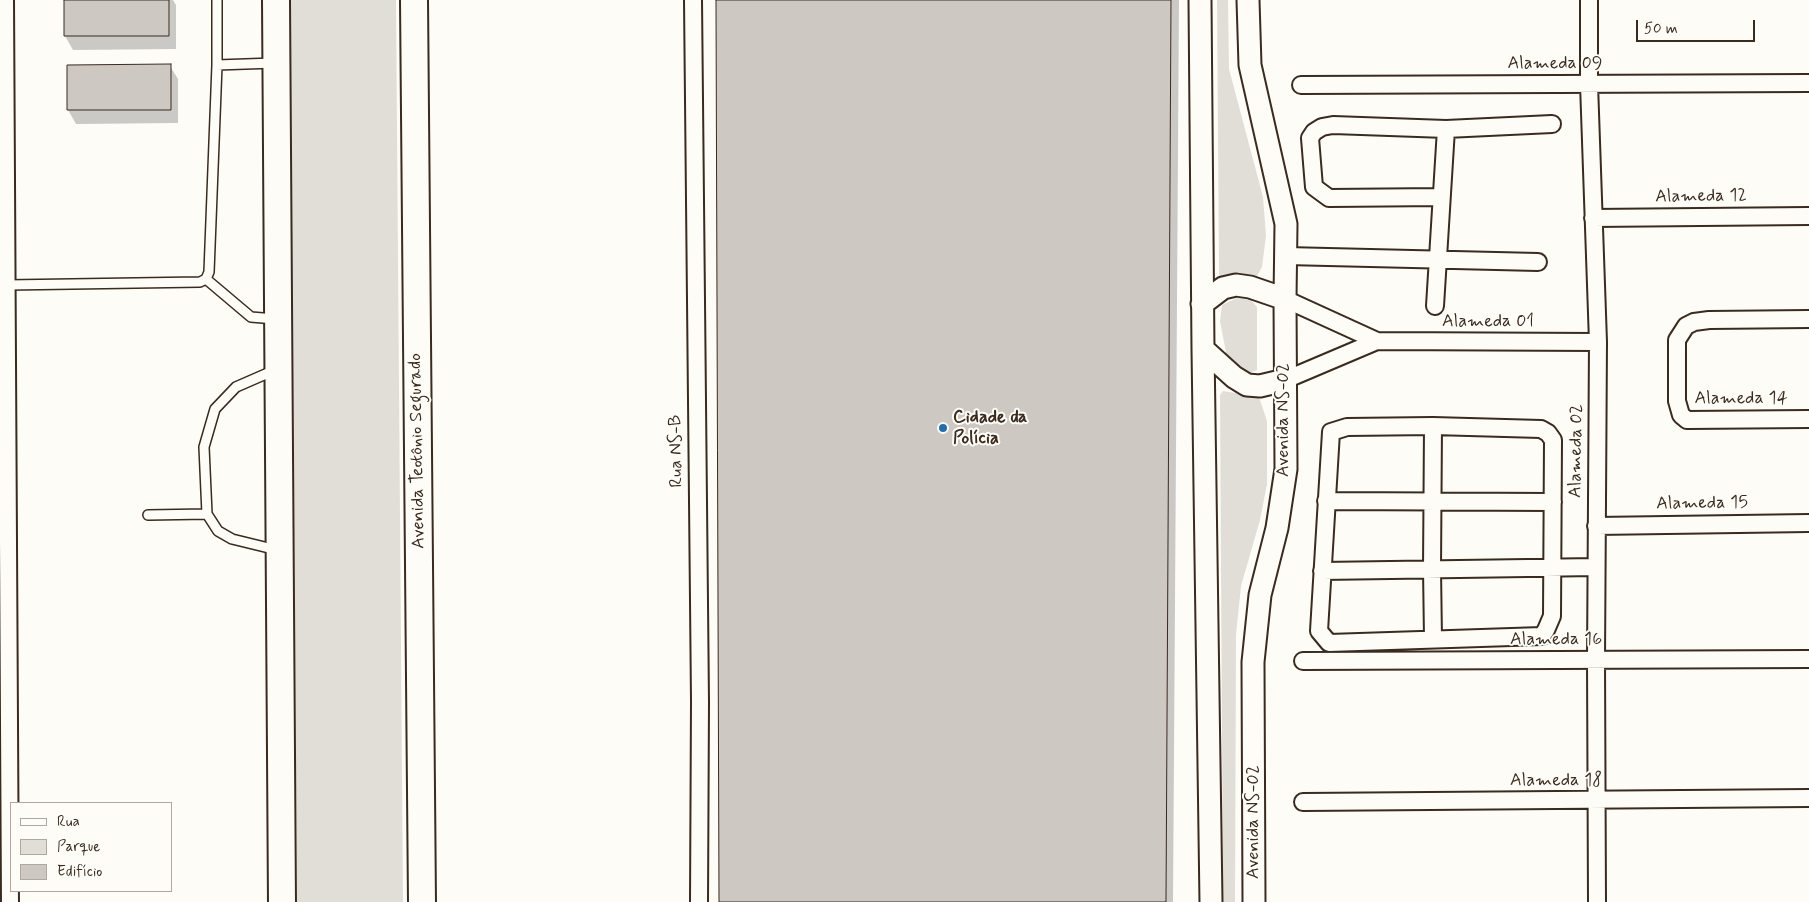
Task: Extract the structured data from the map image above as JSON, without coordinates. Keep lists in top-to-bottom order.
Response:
{
  "streets": {
    "main road": ["Avenida Teotônio Segurado"],
    "street": [
      "Alameda 09",
      "Alameda 12",
      "Alameda 01",
      "Alameda 14",
      "Avenida NS-02",
      "Rua NS-B",
      "Alameda 02",
      "Alameda 15",
      "Alameda 16",
      "Alameda 18"
    ]
  },
  "crossings": [
    ["Alameda 09", "Alameda 02"],
    ["Alameda 12", "Alameda 02"],
    ["Alameda 01", "Avenida NS-02"],
    ["Alameda 01", "Alameda 02"],
    ["Alameda 02", "Alameda 15"],
    ["Alameda 02", "Alameda 16"],
    ["Alameda 02", "Alameda 18"]
  ],
  "places": ["Cidade da Polícia"],
  "legend": ["Rua", "Parque", "Edifício"],
  "scale_bar": "50 m"
}
